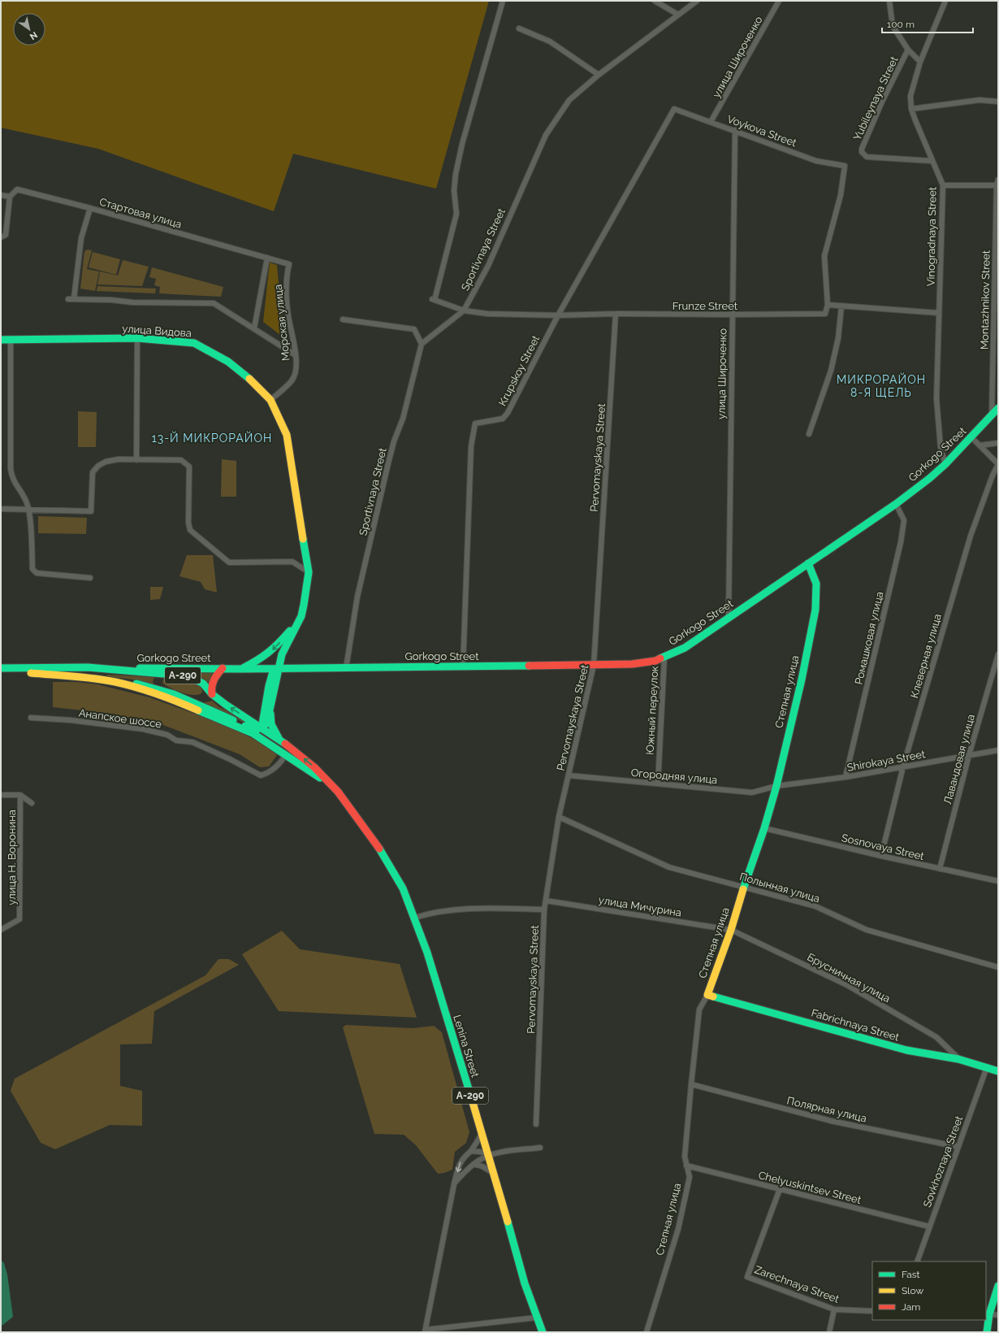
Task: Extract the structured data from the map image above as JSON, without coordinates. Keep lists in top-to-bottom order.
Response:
{
  "streets": {
    "main road": [
      "улица Видова",
      "Gorkogo Street",
      "А-290",
      "Степная улица",
      "Fabrichnaya Street",
      "Lenina Street"
    ],
    "street": [
      "улица Широченко",
      "Yubileynaya Street",
      "Voykova Street",
      "Стартовая улица",
      "Vinogradnaya Street",
      "Sportivnaya Street",
      "Montazhnikov Street",
      "Frunze Street",
      "Морская улица",
      "Krupskoy Street",
      "Pervomayskaya Street",
      "Ромашковая улица",
      "Клеверная улица",
      "Южный переулок",
      "Анапское шоссе",
      "Лавандовая улица",
      "Shirokaya Street",
      "Огородняя улица",
      "Sosnovaya Street",
      "улица Н. Воронина",
      "Полынная улица",
      "улица Мичурина",
      "Брусничная улица",
      "Полярная улица",
      "Sovkhoznaya Street",
      "Chelyuskintsev Street",
      "Zarechnaya Street"
    ]
  },
  "crossings": [
    ["улица Широченко", "Voykova Street"],
    ["улица Широченко", "Frunze Street"],
    ["улица Широченко", "Gorkogo Street"],
    ["Yubileynaya Street", "Vinogradnaya Street"],
    ["Voykova Street", "Frunze Street"],
    ["Voykova Street", "Krupskoy Street"],
    ["Стартовая улица", "Морская улица"],
    ["Vinogradnaya Street", "Gorkogo Street"],
    ["Sportivnaya Street", "Frunze Street"],
    ["Sportivnaya Street", "Gorkogo Street"],
    ["Montazhnikov Street", "Gorkogo Street"],
    ["Frunze Street", "Krupskoy Street"],
    ["Frunze Street", "Pervomayskaya Street"],
    ["Морская улица", "улица Видова"],
    ["улица Видова", "Gorkogo Street"],
    ["Krupskoy Street", "Gorkogo Street"],
    ["Gorkogo Street", "Pervomayskaya Street"],
    ["Gorkogo Street", "Ромашковая улица"],
    ["Gorkogo Street", "А-290"],
    ["Gorkogo Street", "Степная улица"],
    ["Gorkogo Street", "Южный переулок"],
    ["Pervomayskaya Street", "Огородняя улица"],
    ["Pervomayskaya Street", "Полынная улица"],
    ["Pervomayskaya Street", "улица Мичурина"],
    ["Ромашковая улица", "Shirokaya Street"],
    ["Клеверная улица", "Shirokaya Street"],
    ["Клеверная улица", "Sosnovaya Street"],
    ["А-290", "Анапское шоссе"],
    ["А-290", "Lenina Street"],
    ["Степная улица", "Shirokaya Street"],
    ["Степная улица", "Огородняя улица"],
    ["Степная улица", "Sosnovaya Street"],
    ["Степная улица", "Полынная улица"],
    ["Степная улица", "улица Мичурина"],
    ["Степная улица", "Брусничная улица"],
    ["Степная улица", "Fabrichnaya Street"],
    ["Степная улица", "Полярная улица"],
    ["Степная улица", "Chelyuskintsev Street"],
    ["Южный переулок", "Огородняя улица"],
    ["Лавандовая улица", "Shirokaya Street"],
    ["Лавандовая улица", "Sosnovaya Street"],
    ["Shirokaya Street", "Огородняя улица"],
    ["улица Мичурина", "Брусничная улица"],
    ["Брусничная улица", "Fabrichnaya Street"],
    ["Fabrichnaya Street", "Sovkhoznaya Street"],
    ["Полярная улица", "Sovkhoznaya Street"],
    ["Sovkhoznaya Street", "Chelyuskintsev Street"],
    ["Chelyuskintsev Street", "Zarechnaya Street"]
  ],
  "districts": ["МИКРОРАЙОН 8-Я ЩЕЛЬ", "13-Й МИКРОРАЙОН"],
  "legend": ["Fast", "Slow", "Jam"],
  "scale_bar": "100 m",
  "north": "bottom right"
}
